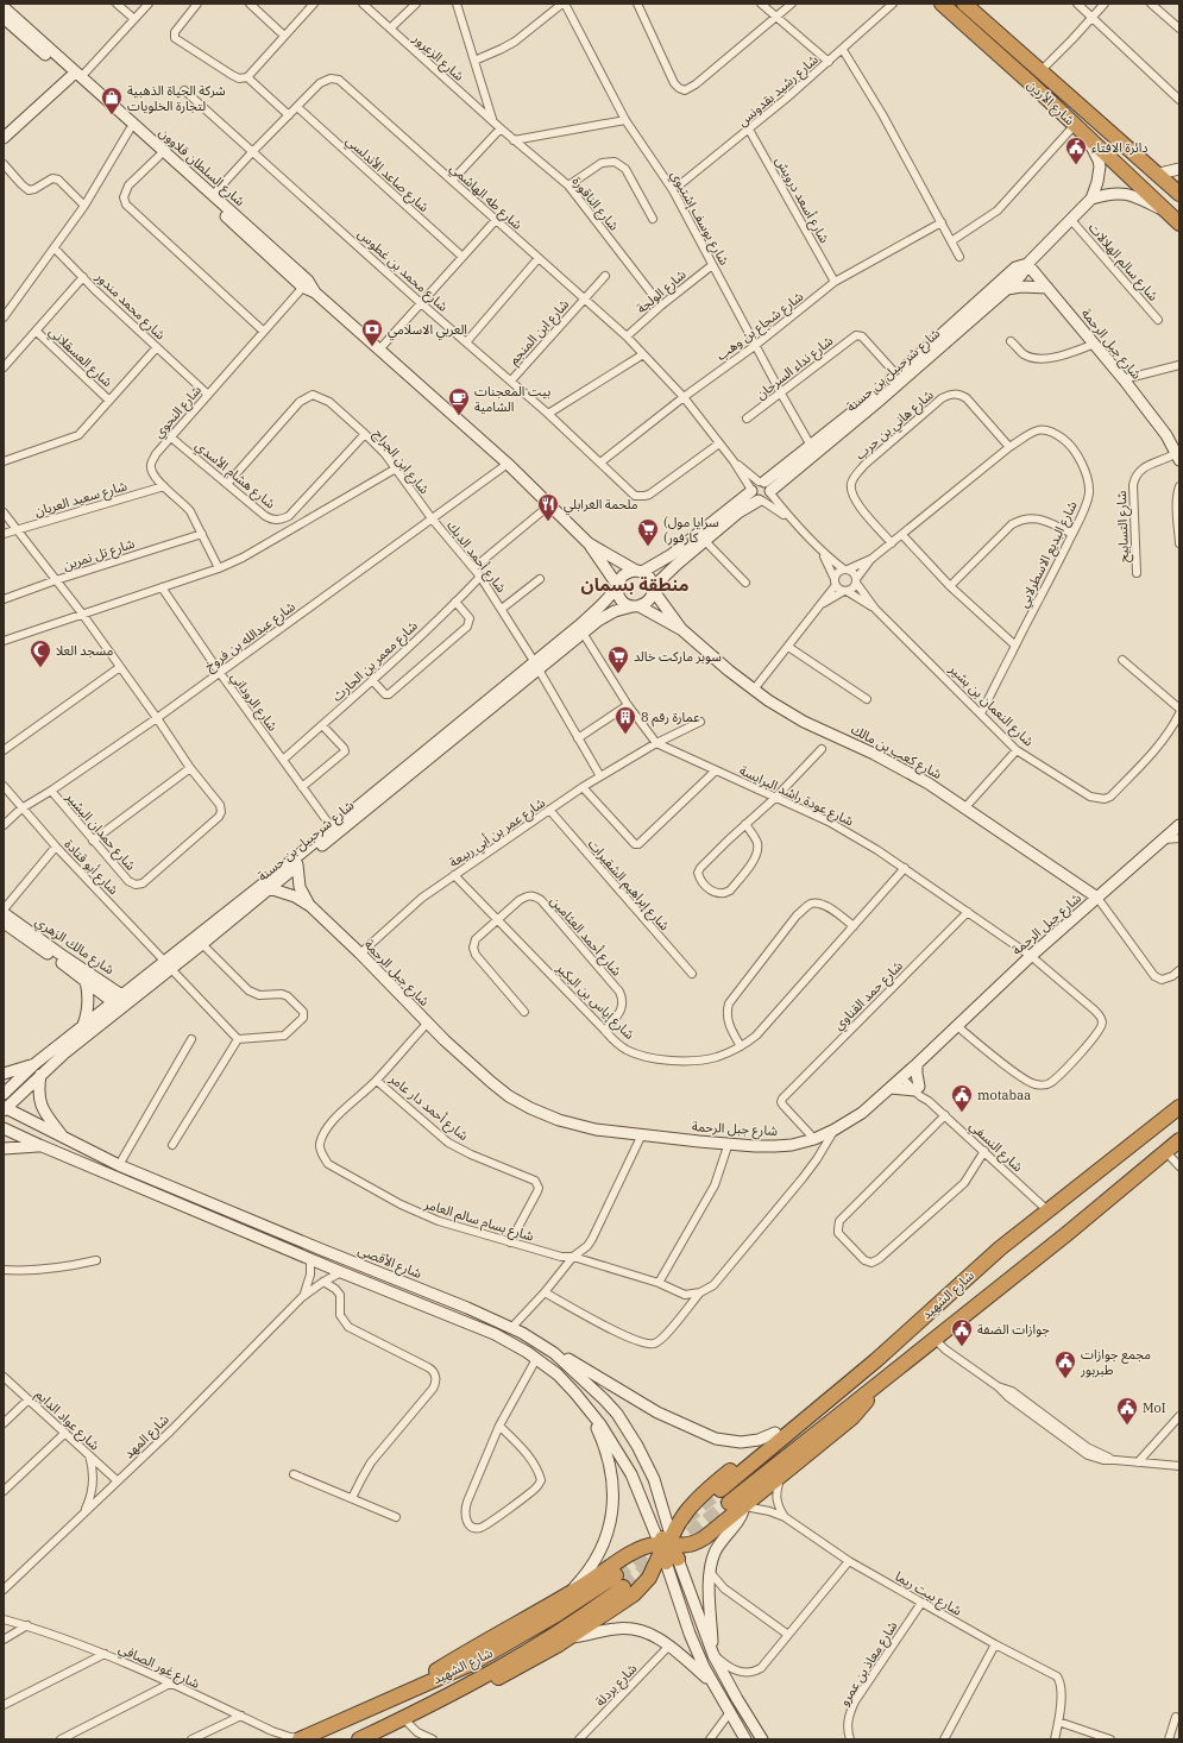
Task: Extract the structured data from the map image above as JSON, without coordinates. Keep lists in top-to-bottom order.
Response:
{
  "streets": {
    "highway": ["شارع الأردن", "شارع الشهيد"],
    "street": [
      "شارع الزعرور",
      "شارع رشيد بقدونس",
      "شارع السلطان قلاوون",
      "شارع صاعد الأندلسي",
      "شارع طه الهاشمي",
      "شارع أسعد درويش",
      "شارع الناقورة",
      "شارع يوسف إشتيوي",
      "شارع سالم الهلالات",
      "شارع محمد بن غطوس",
      "شارع الولجة",
      "شارع محمد مندور",
      "شارع شجاع بن وهب",
      "شارع ابن المنجم",
      "شارع جبل الرحمة",
      "شارع العسقلاني",
      "شارع نداء السرحان",
      "شارع شرحبيل بن حسنة",
      "شارع النحوي",
      "شارع هاني بن حرب",
      "شارع ابن الجراح",
      "شارع هشام الأسدي",
      "شارع سعيد العريان",
      "شارع التسابيح",
      "شارع تل نمرين",
      "شارع البديع الاسطرلابي",
      "شارع أحمد الديك",
      "شارع عبدالله بن فروخ",
      "شارع معمر بن الحارث",
      "شارع الروداني",
      "شارع النعمان بن بشير",
      "شارع كعب بن مالك",
      "شارع عودة راشد البرايسة",
      "شارع حمدان البشير",
      "شارع عمر بن أبي ربيعة",
      "شارع أبو قتادة",
      "شارع إبراهيم الشقيرات",
      "شارع أحمد العثامين",
      "شارع مالك الزهري",
      "شارع حمد القناوي",
      "شارع إياس بن البكير",
      "شارع أحمد دار عامر",
      "شارع النسفي",
      "شارع بسام سالم العامر",
      "شارع الأقصى",
      "شارع عواد الدايم",
      "شارع المهد",
      "شارع بيت ريما",
      "شارع معاذ بن عمرو",
      "شارع غور الصافي",
      "شارع بردلة"
    ]
  },
  "crossings": [
    ["شارع الزعرور", "شارع الناقورة"],
    ["شارع رشيد بقدونس", "شارع أسعد درويش"],
    ["شارع رشيد بقدونس", "شارع يوسف إشتيوي"],
    ["شارع الأردن", "شارع شرحبيل بن حسنة"],
    ["شارع السلطان قلاوون", "شارع طه الهاشمي"],
    ["شارع السلطان قلاوون", "شارع شرحبيل بن حسنة"],
    ["شارع السلطان قلاوون", "شارع النحوي"],
    ["شارع السلطان قلاوون", "شارع عبدالله بن فروخ"],
    ["شارع السلطان قلاوون", "شارع كعب بن مالك"],
    ["شارع صاعد الأندلسي", "شارع طه الهاشمي"],
    ["شارع طه الهاشمي", "شارع محمد بن غطوس"],
    ["شارع طه الهاشمي", "شارع الولجة"],
    ["شارع طه الهاشمي", "شارع شجاع بن وهب"],
    ["شارع طه الهاشمي", "شارع ابن المنجم"],
    ["شارع طه الهاشمي", "شارع شرحبيل بن حسنة"],
    ["شارع أسعد درويش", "شارع شجاع بن وهب"],
    ["شارع الناقورة", "شارع الولجة"],
    ["شارع يوسف إشتيوي", "شارع الولجة"],
    ["شارع يوسف إشتيوي", "شارع شجاع بن وهب"],
    ["شارع يوسف إشتيوي", "شارع نداء السرحان"],
    ["شارع يوسف إشتيوي", "شارع شرحبيل بن حسنة"],
    ["شارع سالم الهلالات", "شارع شرحبيل بن حسنة"],
    ["شارع محمد بن غطوس", "شارع شجاع بن وهب"],
    ["شارع محمد بن غطوس", "شارع ابن المنجم"],
    ["شارع محمد مندور", "شارع العسقلاني"],
    ["شارع محمد مندور", "شارع النحوي"],
    ["شارع جبل الرحمة", "شارع شرحبيل بن حسنة"],
    ["شارع جبل الرحمة", "شارع التسابيح"],
    ["شارع جبل الرحمة", "شارع كعب بن مالك"],
    ["شارع جبل الرحمة", "شارع عودة راشد البرايسة"],
    ["شارع جبل الرحمة", "شارع عمر بن أبي ربيعة"],
    ["شارع جبل الرحمة", "شارع حمد القناوي"],
    ["شارع جبل الرحمة", "شارع النسفي"],
    ["شارع نداء السرحان", "شارع شرحبيل بن حسنة"],
    ["شارع شرحبيل بن حسنة", "شارع أحمد الديك"],
    ["شارع شرحبيل بن حسنة", "شارع الروداني"],
    ["شارع شرحبيل بن حسنة", "شارع كعب بن مالك"],
    ["شارع شرحبيل بن حسنة", "شارع عودة راشد البرايسة"],
    ["شارع شرحبيل بن حسنة", "شارع أبو قتادة"],
    ["شارع شرحبيل بن حسنة", "شارع مالك الزهري"],
    ["شارع شرحبيل بن حسنة", "شارع الأقصى"],
    ["شارع النحوي", "شارع هشام الأسدي"],
    ["شارع النحوي", "شارع سعيد العريان"],
    ["شارع النحوي", "شارع تل نمرين"],
    ["شارع هاني بن حرب", "شارع البديع الاسطرلابي"],
    ["شارع ابن الجراح", "شارع هشام الأسدي"],
    ["شارع ابن الجراح", "شارع أحمد الديك"],
    ["شارع ابن الجراح", "شارع عبدالله بن فروخ"],
    ["شارع سعيد العريان", "شارع حمدان البشير"],
    ["شارع تل نمرين", "شارع حمدان البشير"],
    ["شارع البديع الاسطرلابي", "شارع النعمان بن بشير"],
    ["شارع أحمد الديك", "شارع عبدالله بن فروخ"],
    ["شارع أحمد الديك", "شارع معمر بن الحارث"],
    ["شارع أحمد الديك", "شارع عمر بن أبي ربيعة"],
    ["شارع عبدالله بن فروخ", "شارع الروداني"],
    ["شارع عبدالله بن فروخ", "شارع حمدان البشير"],
    ["شارع عبدالله بن فروخ", "شارع أبو قتادة"],
    ["شارع معمر بن الحارث", "شارع الروداني"],
    ["شارع عودة راشد البرايسة", "شارع عمر بن أبي ربيعة"],
    ["شارع عودة راشد البرايسة", "شارع حمد القناوي"],
    ["شارع عودة راشد البرايسة", "شارع إياس بن البكير"],
    ["شارع عمر بن أبي ربيعة", "شارع إبراهيم الشقيرات"],
    ["شارع عمر بن أبي ربيعة", "شارع إياس بن البكير"],
    ["شارع أحمد العثامين", "شارع إياس بن البكير"],
    ["شارع أحمد دار عامر", "شارع بسام سالم العامر"],
    ["شارع النسفي", "شارع الشهيد"],
    ["شارع الشهيد", "شارع غور الصافي"],
    ["شارع عواد الدايم", "شارع المهد"],
    ["شارع بيت ريما", "شارع معاذ بن عمرو"]
  ],
  "districts": ["منطقة بسمان"],
  "places": {
    "shop": ["شركة الحياة الذهبية لتجارة الخلويات"],
    "public building": [
      "دائرة الافتاء",
      "motabaa",
      "جوازات الضفة",
      "مجمع جوازات طبربور",
      "MoI"
    ],
    "bank": ["العربي الاسلامي"],
    "cafe": ["بيت المعجنات الشامية"],
    "restaurant": ["ملحمة الغرابلي"],
    "supermarket": ["(سرايا مول (كارفور", "سوبر ماركت خالد"],
    "mosque": ["مسجد العلا"],
    "building": ["عمارة رقم 8"]
  }
}
